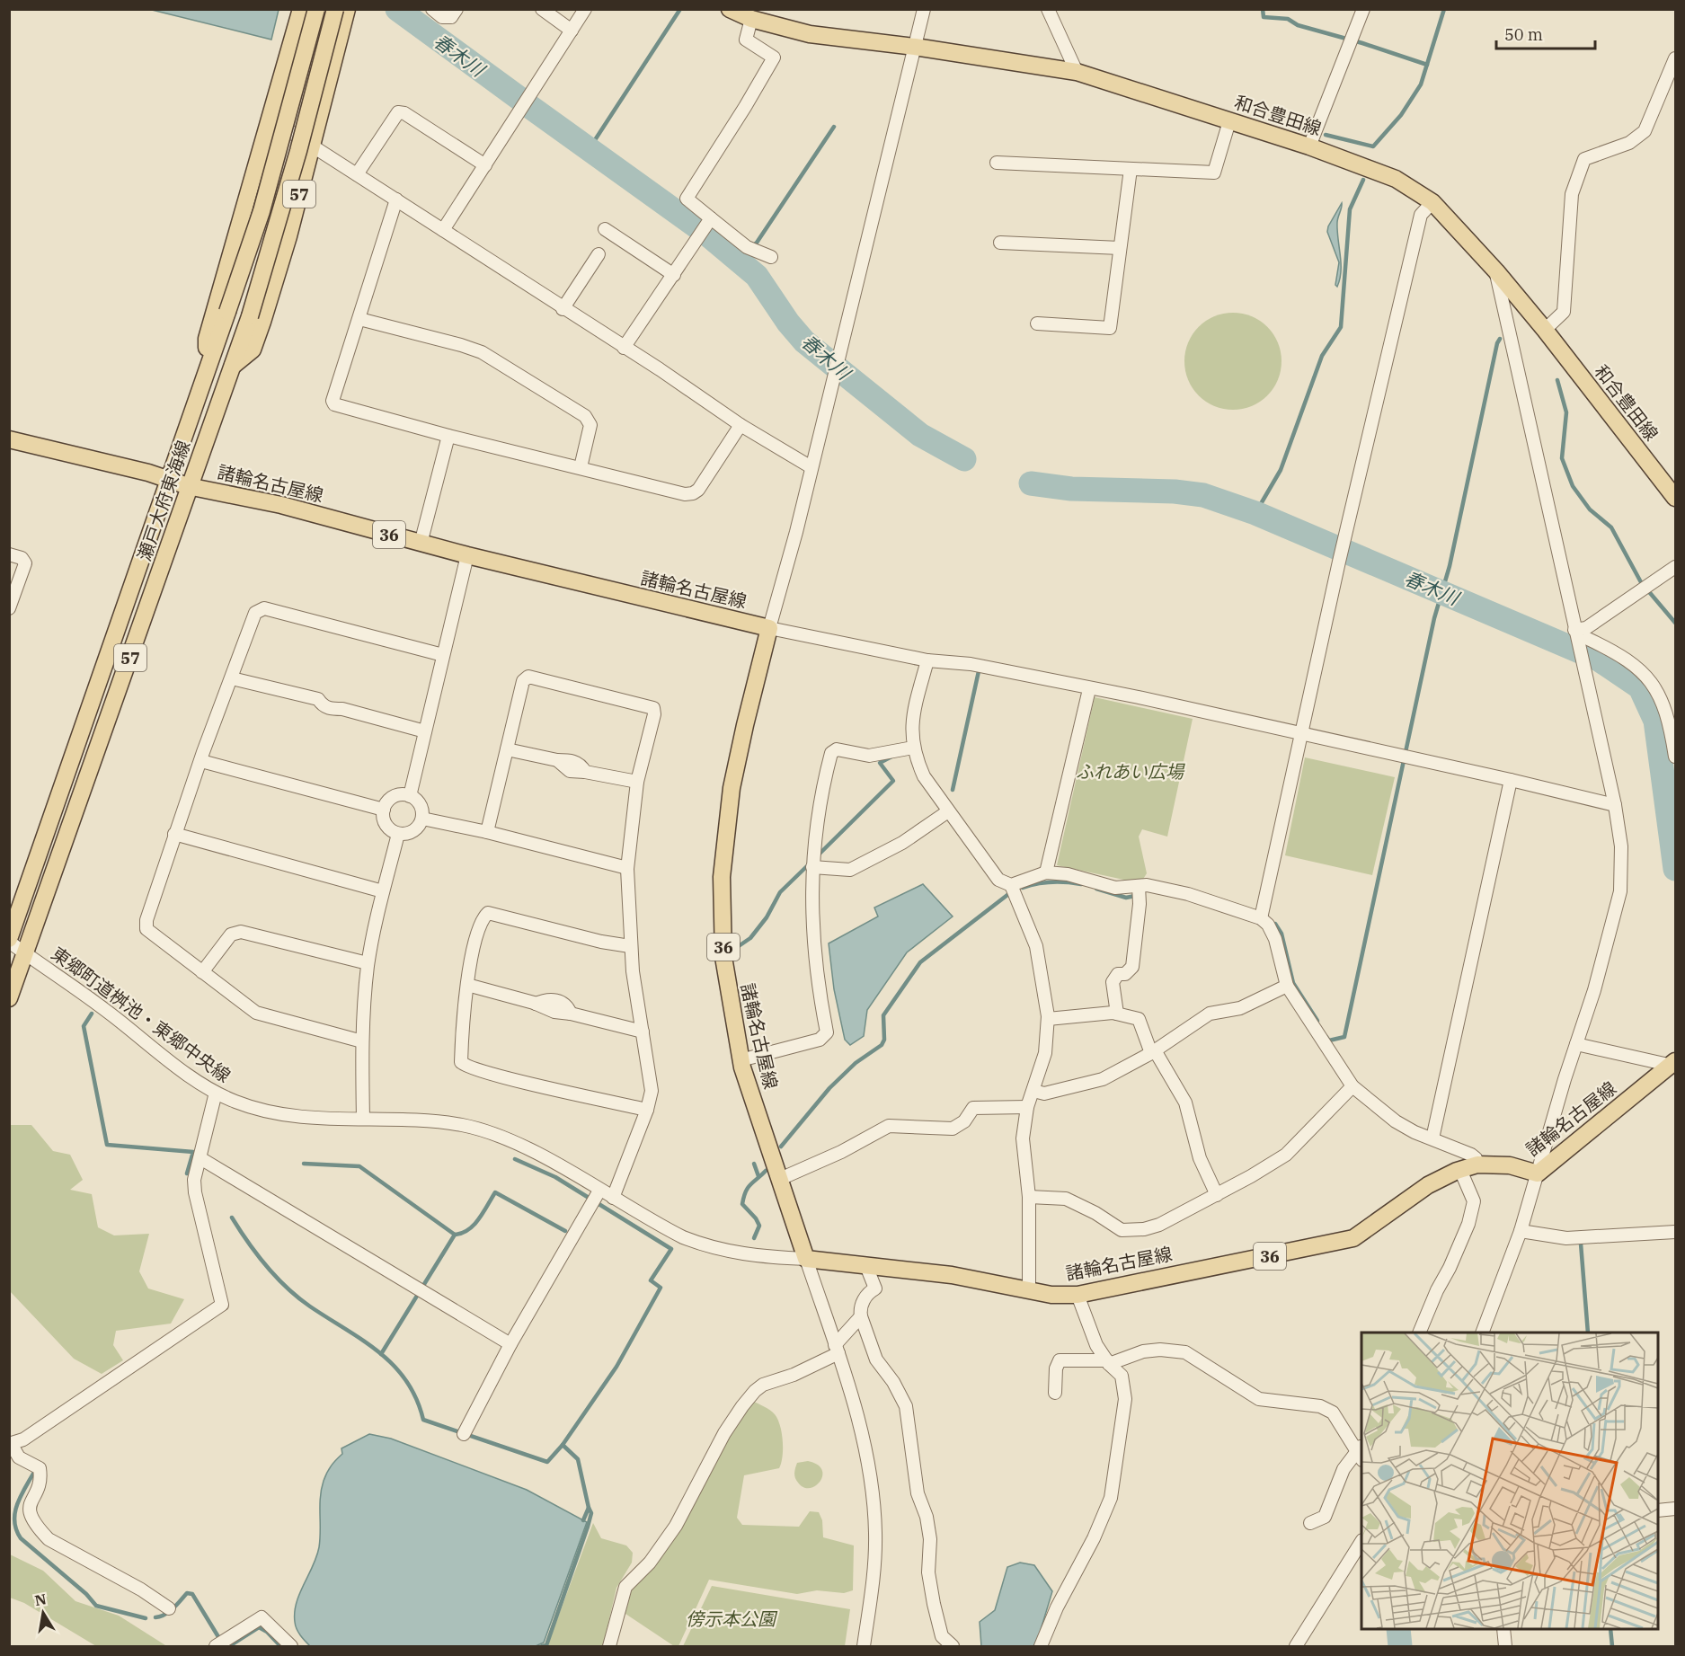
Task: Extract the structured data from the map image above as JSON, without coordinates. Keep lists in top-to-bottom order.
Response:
{
  "streets": {
    "main road": [
      "和合豊田線",
      "57",
      "諸輪名古屋線",
      "瀬戸大府東海線",
      "36"
    ],
    "street": ["東郷町道桝池・東郷中央線"]
  },
  "crossings": [
    ["57", "瀬戸大府東海線"],
    ["諸輪名古屋線", "瀬戸大府東海線"],
    ["諸輪名古屋線", "東郷町道桝池・東郷中央線"],
    ["瀬戸大府東海線", "東郷町道桝池・東郷中央線"]
  ],
  "water": ["春木川"],
  "parks": ["ふれあい広場", "傍示本公園"],
  "scale_bar": "50 m",
  "north": "top"
}
